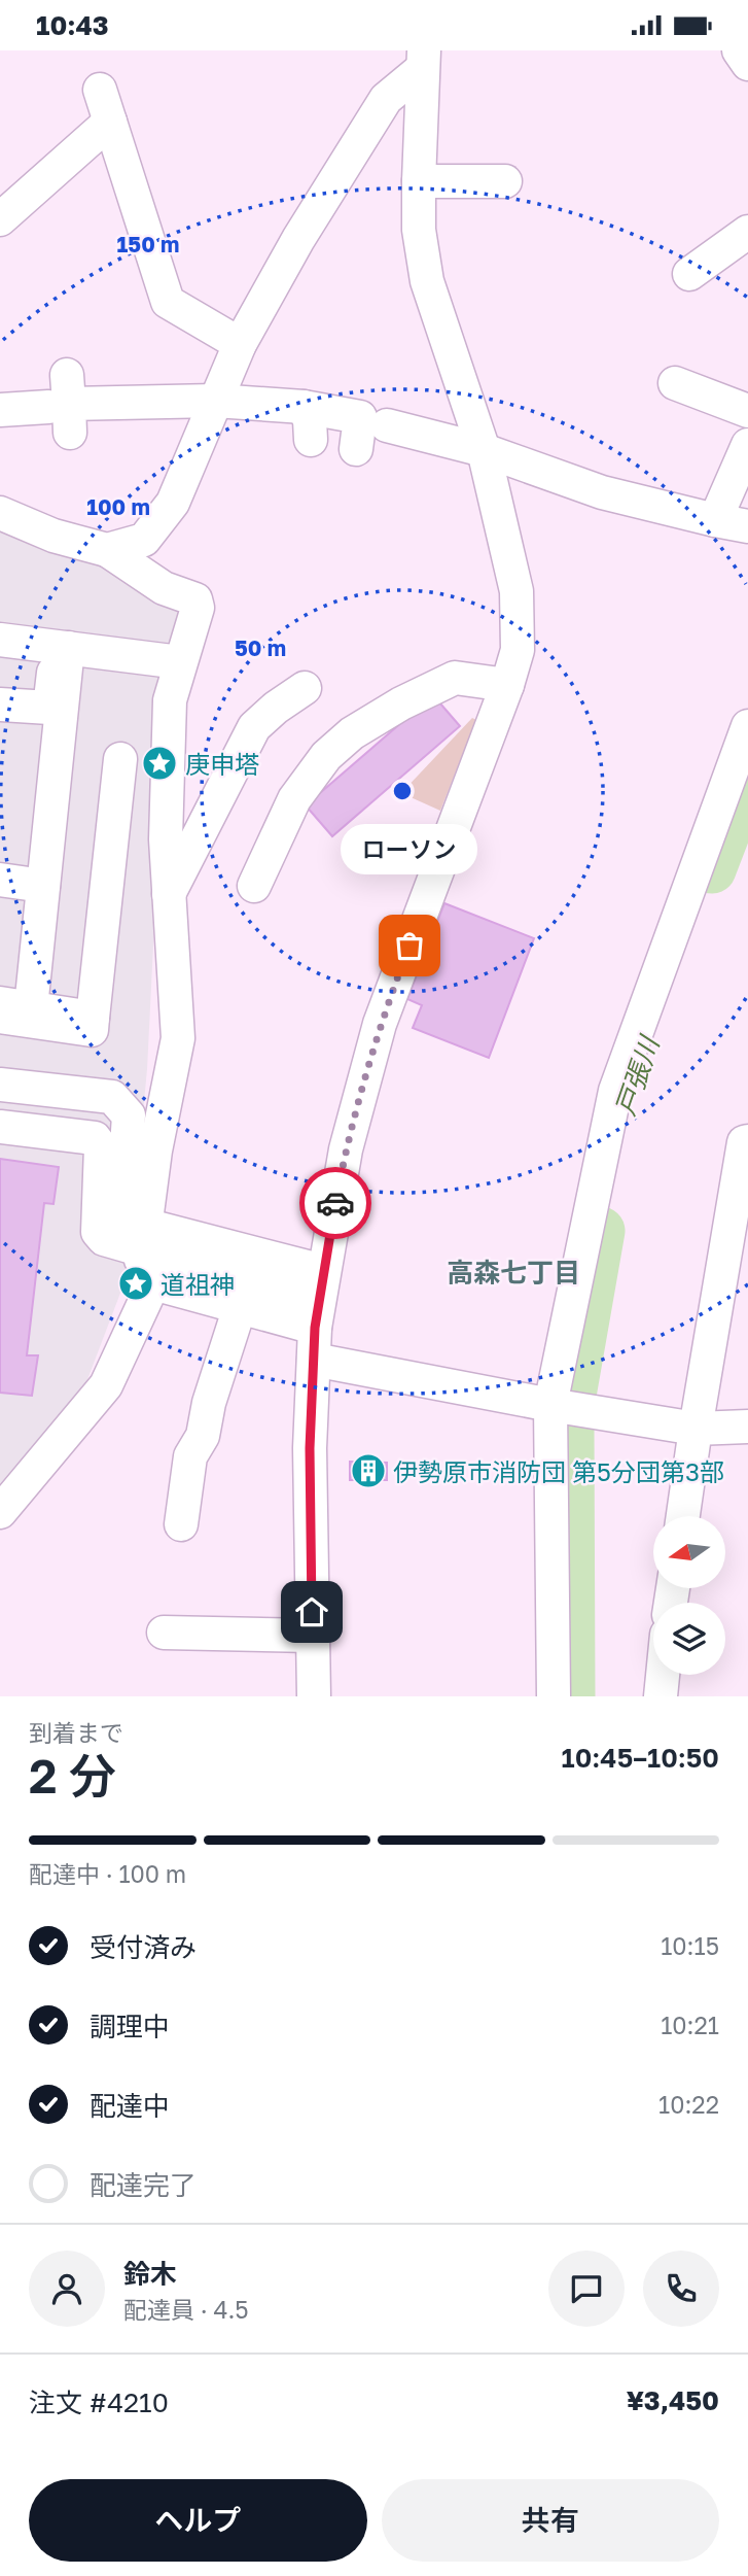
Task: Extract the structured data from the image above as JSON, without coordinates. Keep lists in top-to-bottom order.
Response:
{
  "districts": ["高森七丁目"],
  "water": ["戸張川"],
  "places": {
    "place": ["庚申塔", "道祖神"],
    "other": ["ローソン"],
    "building": ["伊勢原市消防団 第5分団第3部"]
  },
  "north": "left",
  "page": {
    "status": "10:43",
    "bubble": "ローソン",
    "heading": ["2 分", "到着まで", "10:45–10:50"],
    "panel": [
      "鈴木",
      "配達員 · 4.5",
      "注文 #4210",
      "¥3,450"
    ],
    "bar": "配達中 · 100 m",
    "list": [
      ["受付済み", "10:15"],
      ["調理中", "10:21"],
      ["配達中", "10:22"],
      "配達完了"
    ],
    "buttons": ["ヘルプ", "共有"]
  },
  "rings": ["150 m", "100 m", "50 m"]
}
